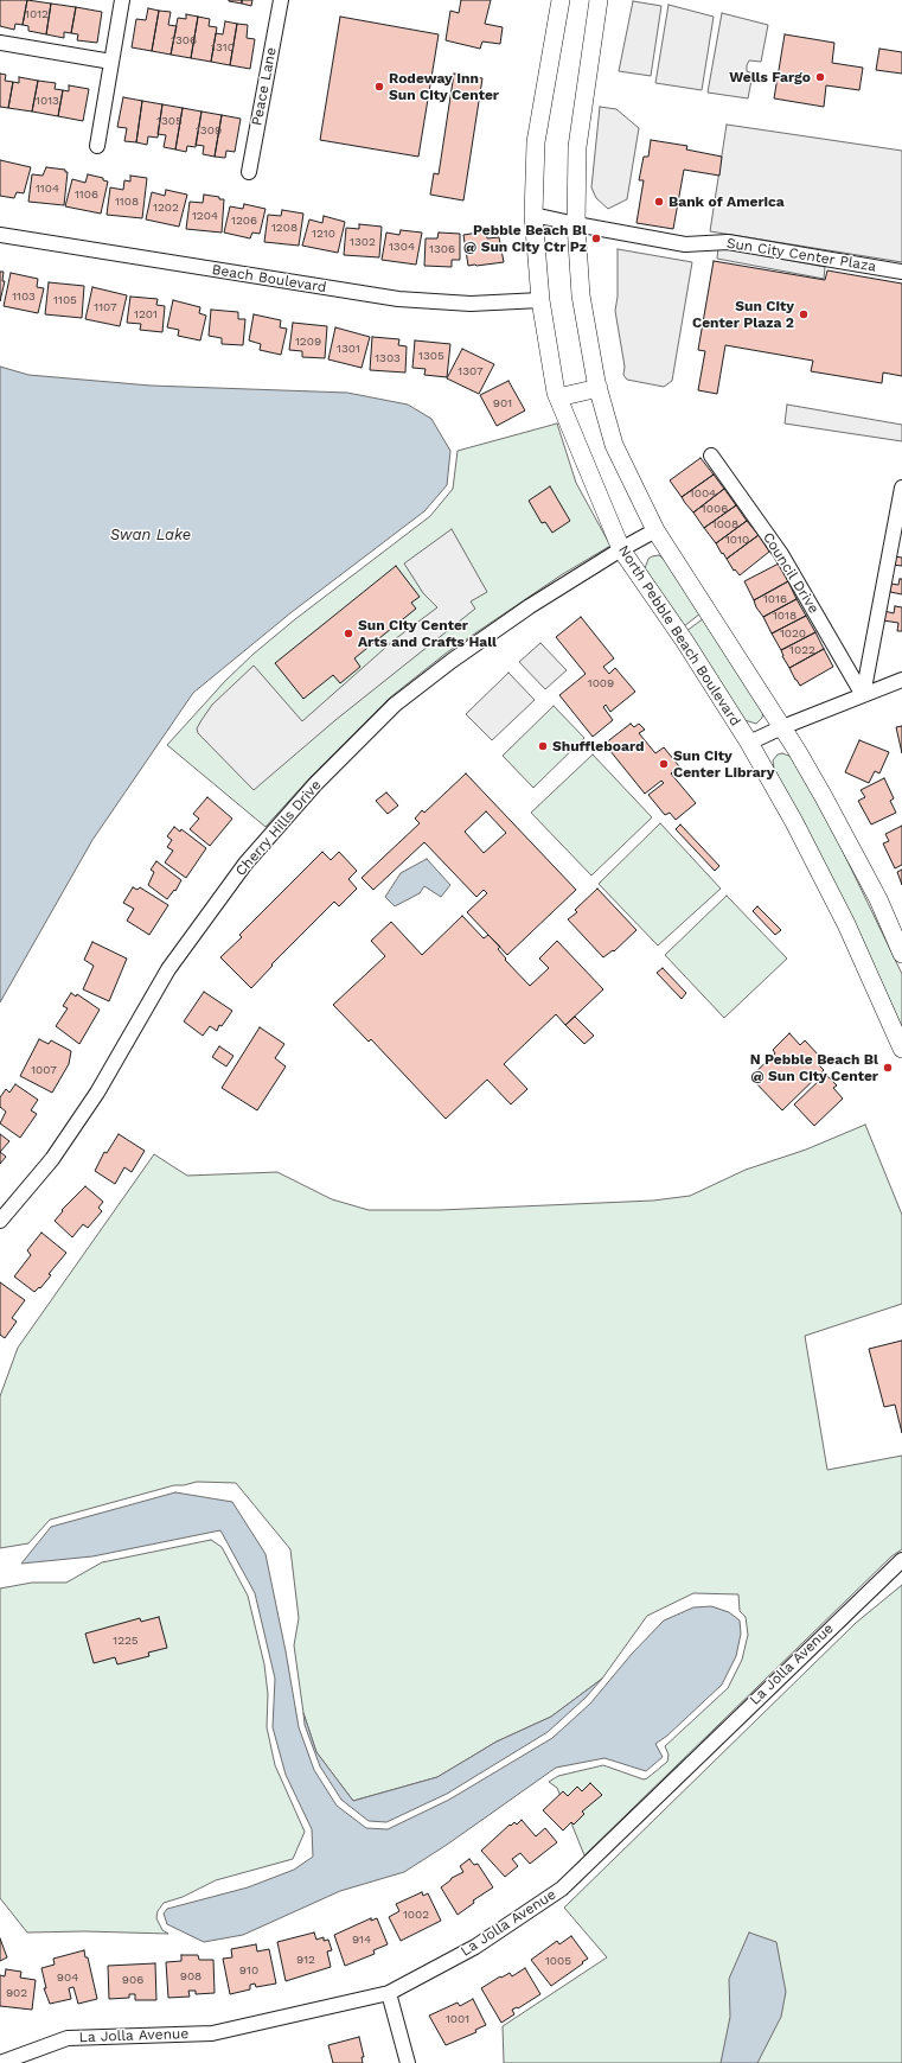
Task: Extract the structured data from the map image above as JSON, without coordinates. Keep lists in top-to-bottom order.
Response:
{
  "streets": {
    "street": [
      "Peace Lane",
      "Sun City Center Plaza",
      "Beach Boulevard",
      "Council Drive",
      "North Pebble Beach Boulevard",
      "Cherry Hills Drive",
      "La Jolla Avenue"
    ]
  },
  "crossings": [
    ["Sun City Center Plaza", "North Pebble Beach Boulevard"],
    ["Beach Boulevard", "North Pebble Beach Boulevard"],
    ["North Pebble Beach Boulevard", "Cherry Hills Drive"]
  ],
  "water": ["Swan Lake"],
  "places": [
    "Wells Fargo",
    "Rodeway Inn Sun City Center",
    "Bank of America",
    "Pebble Beach Bl @ Sun City Ctr Pz",
    "Sun City Center Plaza 2",
    "Sun City Center Arts and Crafts Hall",
    "Shuffleboard",
    "Sun City Center Library",
    "N Pebble Beach Bl @ Sun City Center"
  ],
  "house_numbers": [
    "1012",
    "1306",
    "1310",
    "1013",
    "1305",
    "1309",
    "1104",
    "1106",
    "1108",
    "1202",
    "1204",
    "1206",
    "1208",
    "1210",
    "1302",
    "1304",
    "1306",
    "1103",
    "1105",
    "1107",
    "1201",
    "1209",
    "1301",
    "1305",
    "1303",
    "1307",
    "901",
    "1004",
    "1006",
    "1008",
    "1010",
    "1016",
    "1018",
    "1020",
    "1022",
    "1009",
    "1007",
    "1225",
    "1002",
    "914",
    "912",
    "1005",
    "910",
    "908",
    "904",
    "906",
    "902",
    "1001"
  ]
}
